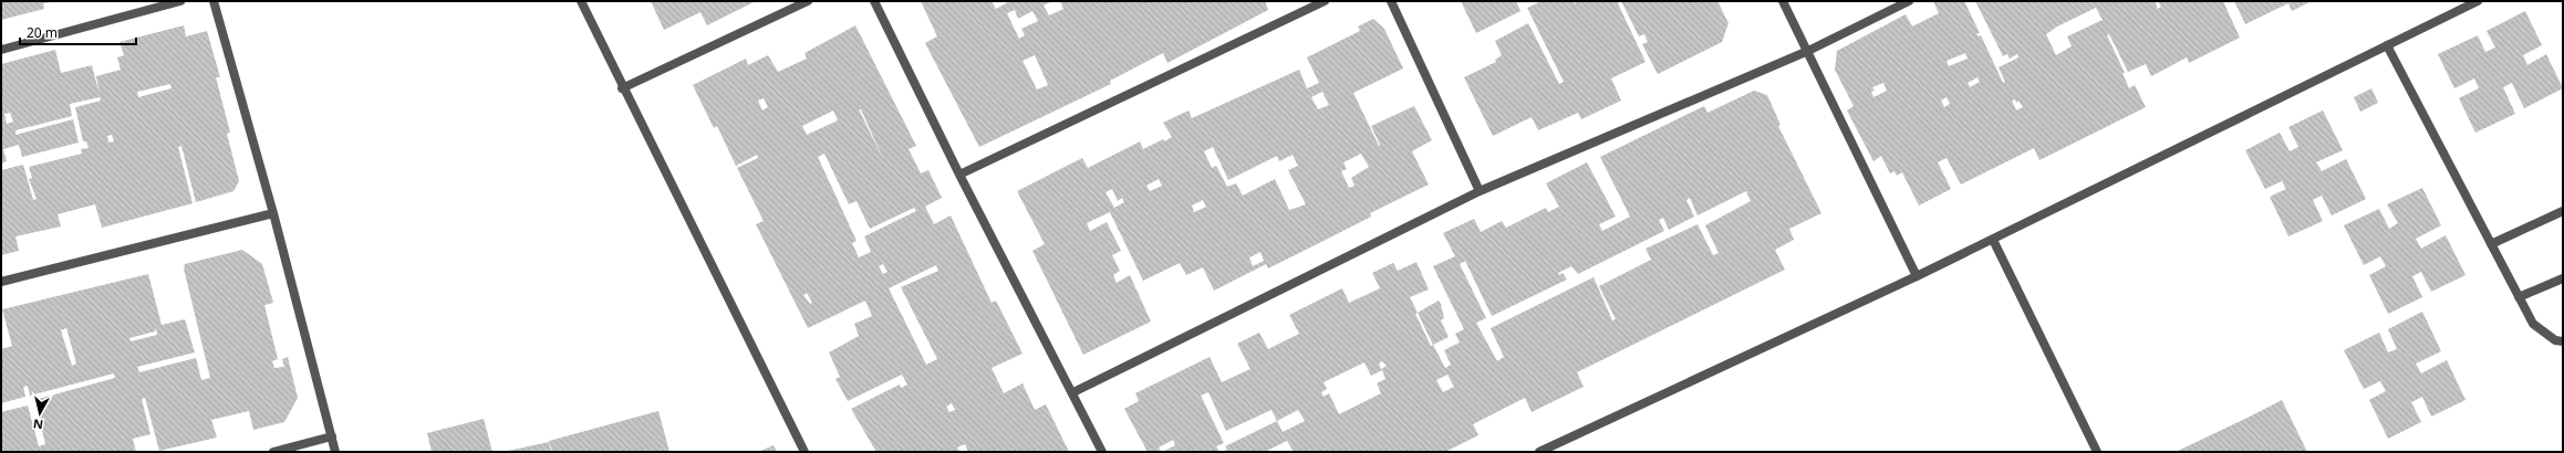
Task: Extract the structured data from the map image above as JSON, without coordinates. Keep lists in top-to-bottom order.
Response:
{
  "scale_bar": "20 m",
  "north": "bottom"
}
